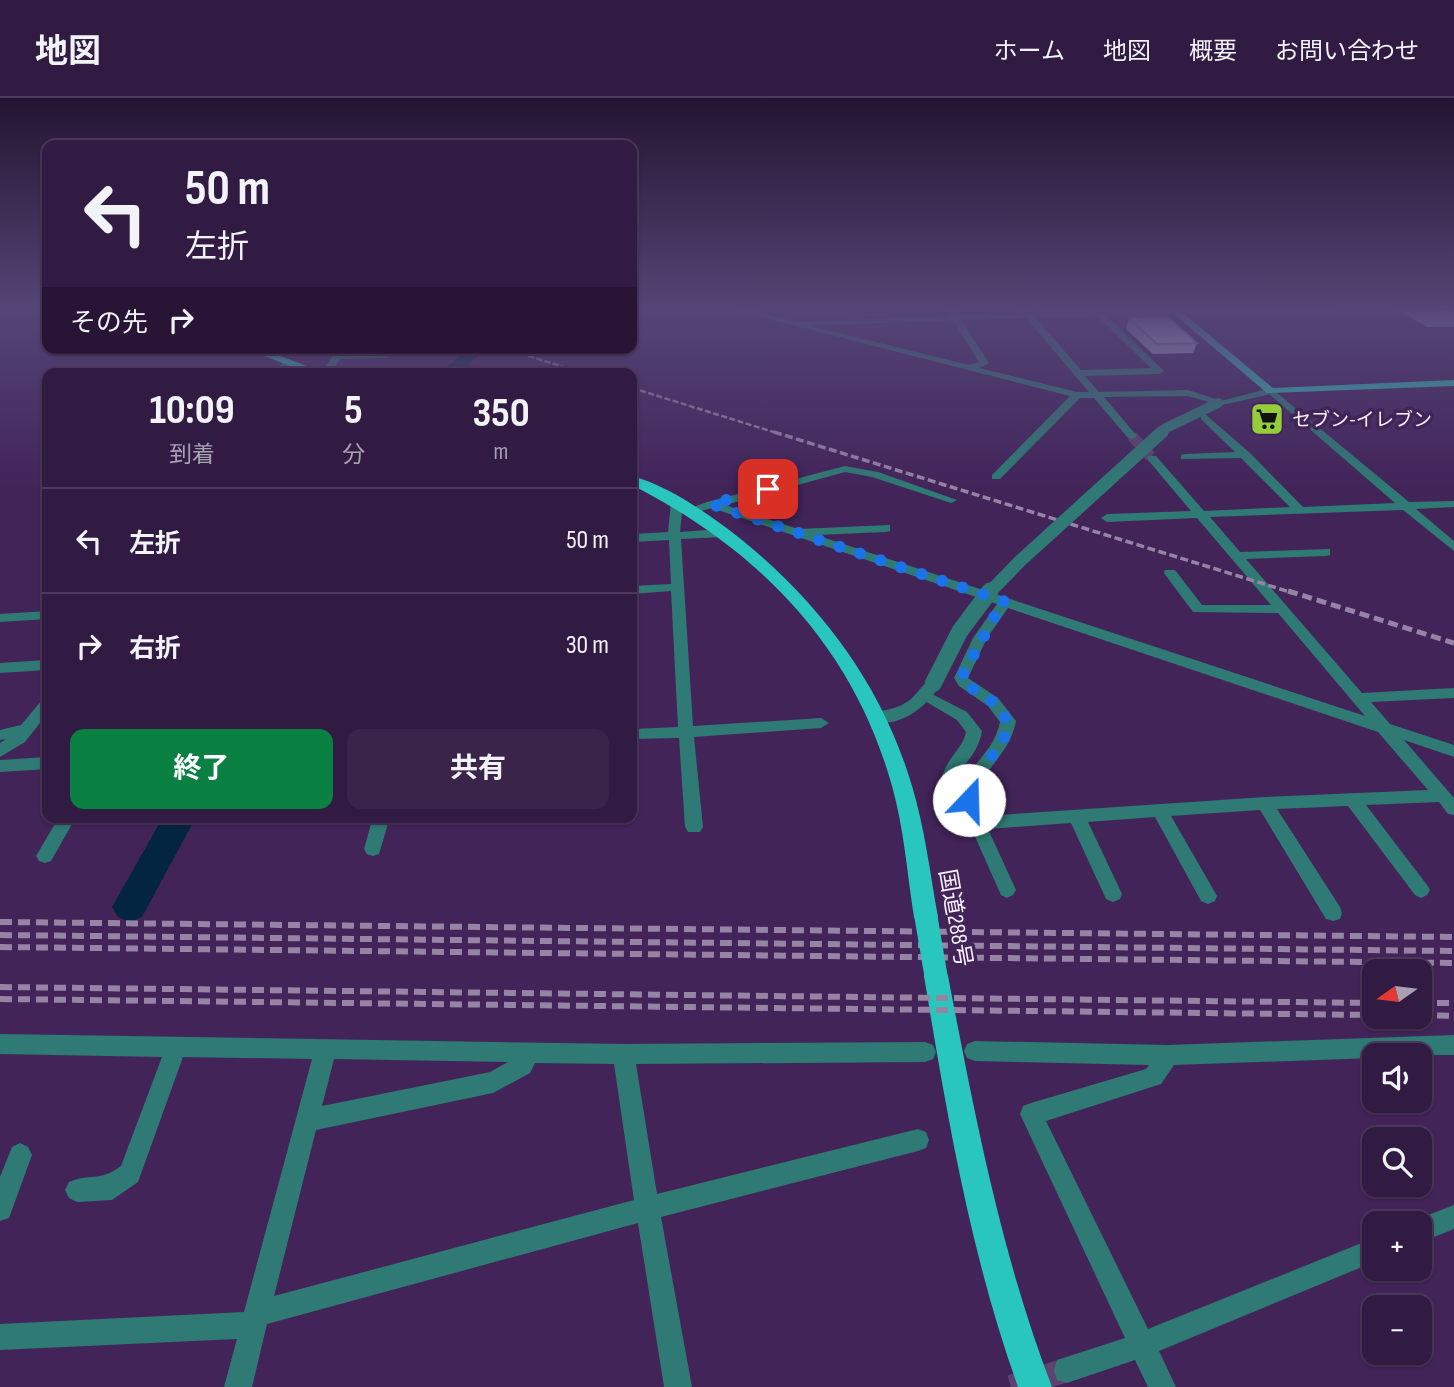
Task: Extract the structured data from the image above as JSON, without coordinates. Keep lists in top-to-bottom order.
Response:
{
  "streets": {
    "highway": ["国道288号"]
  },
  "places": {
    "supermarket": ["セブン-イレブン"]
  },
  "north": "left",
  "page": {
    "header": "地図",
    "nav": [
      "ホーム",
      "地図",
      "概要",
      "お問い合わせ"
    ],
    "turn": ["50 m", "左折"],
    "then": "その先",
    "eta": [
      "10:09",
      "到着",
      "5",
      "分",
      "350",
      "m"
    ],
    "list": [
      {
        "name": "左折",
        "value": "50 m"
      },
      {
        "name": "右折",
        "value": "30 m"
      }
    ],
    "buttons": ["終了", "共有"],
    "map_buttons": ["+", "−"]
  }
}
